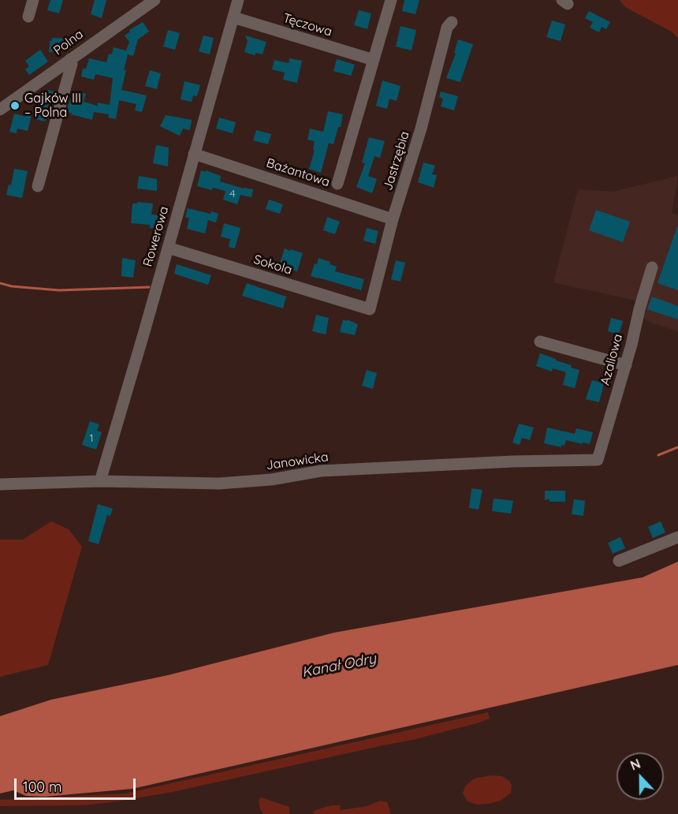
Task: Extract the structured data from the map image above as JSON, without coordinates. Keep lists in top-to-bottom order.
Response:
{
  "streets": {
    "street": [
      "Tęczowa",
      "Polna",
      "Jastrzębia",
      "Bażantowa",
      "Rowerowa",
      "Sokola",
      "Azaliowa",
      "Janowicka"
    ]
  },
  "crossings": [
    ["Tęczowa", "Rowerowa"],
    ["Jastrzębia", "Bażantowa"],
    ["Jastrzębia", "Sokola"],
    ["Bażantowa", "Rowerowa"],
    ["Rowerowa", "Sokola"],
    ["Rowerowa", "Janowicka"],
    ["Azaliowa", "Janowicka"]
  ],
  "water": ["Kanał Odry"],
  "places": ["Gajków III – Polna"],
  "house_numbers": ["4", "1"],
  "scale_bar": "100 m",
  "north": "top"
}
